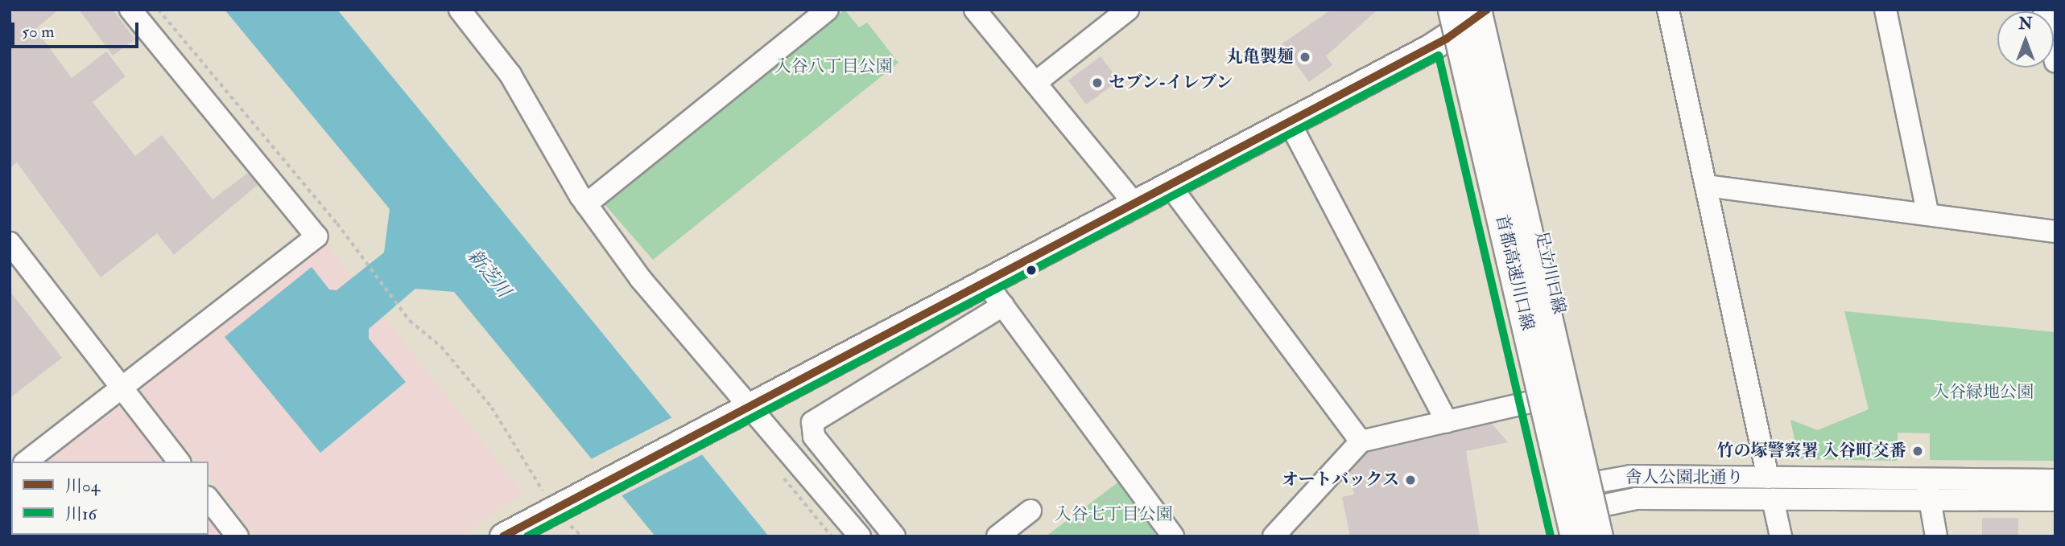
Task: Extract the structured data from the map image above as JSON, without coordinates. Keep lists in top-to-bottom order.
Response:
{
  "streets": {
    "highway": ["首都高速川口線"],
    "main road": ["足立川口線"],
    "street": ["舎人公園北通り"]
  },
  "crossings": [
    ["足立川口線", "舎人公園北通り"]
  ],
  "water": ["新芝川"],
  "parks": ["入谷八丁目公園", "入谷緑地公園", "入谷七丁目公園"],
  "places": [
    "丸亀製麺",
    "セブン-イレブン",
    "竹の塚警察署 入谷町交番",
    "オートバックス"
  ],
  "lines": ["transit line 川04", "transit line 川16"],
  "legend": ["川04", "川16"],
  "scale_bar": "50 m",
  "north": "top"
}
